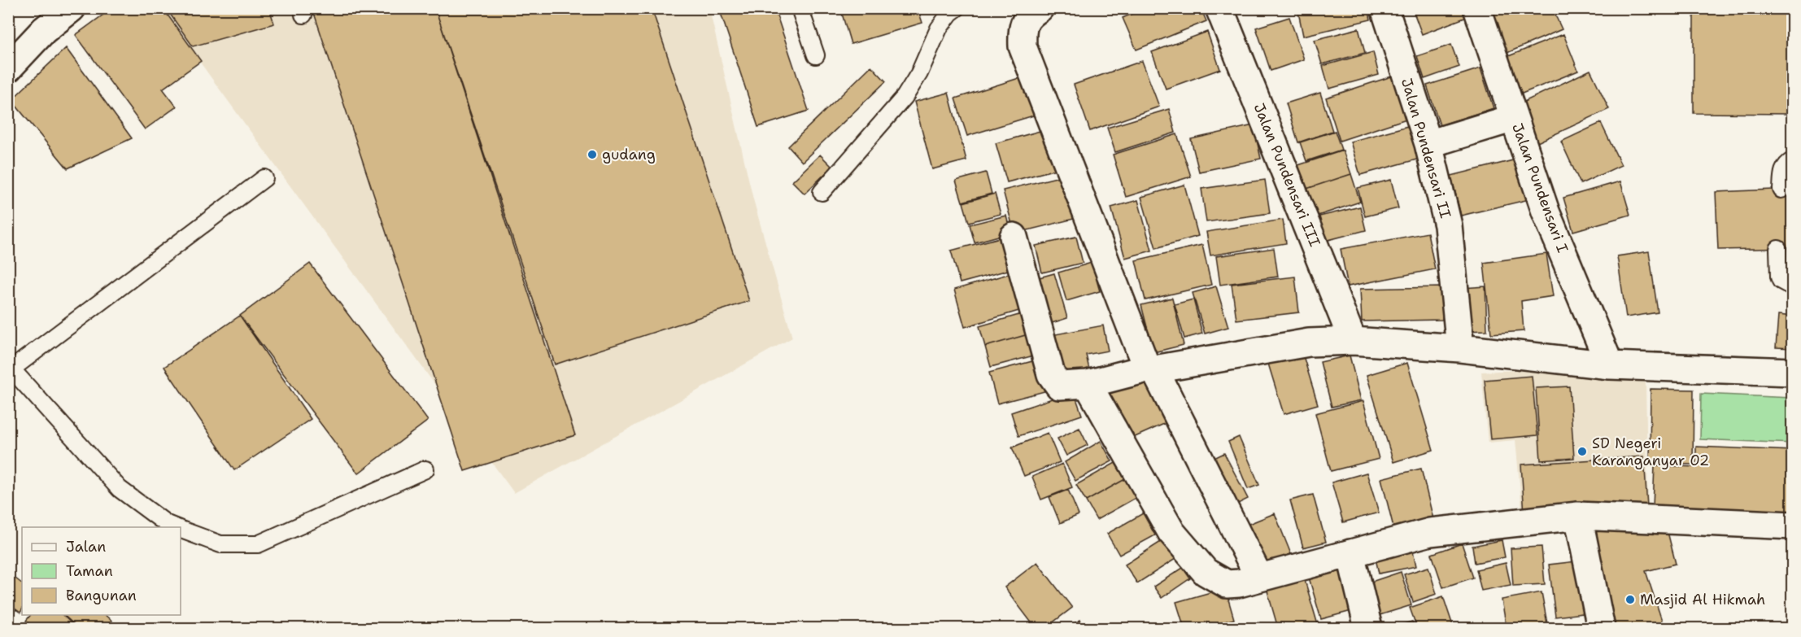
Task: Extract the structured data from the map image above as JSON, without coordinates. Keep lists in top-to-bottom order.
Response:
{
  "streets": {
    "street": ["Jalan Pundensari II", "Jalan Pundensari III", "Jalan Pundensari I"]
  },
  "places": ["gudang", "SD Negeri Karanganyar 02", "Masjid Al Hikmah"],
  "legend": ["Jalan", "Taman", "Bangunan"]
}
